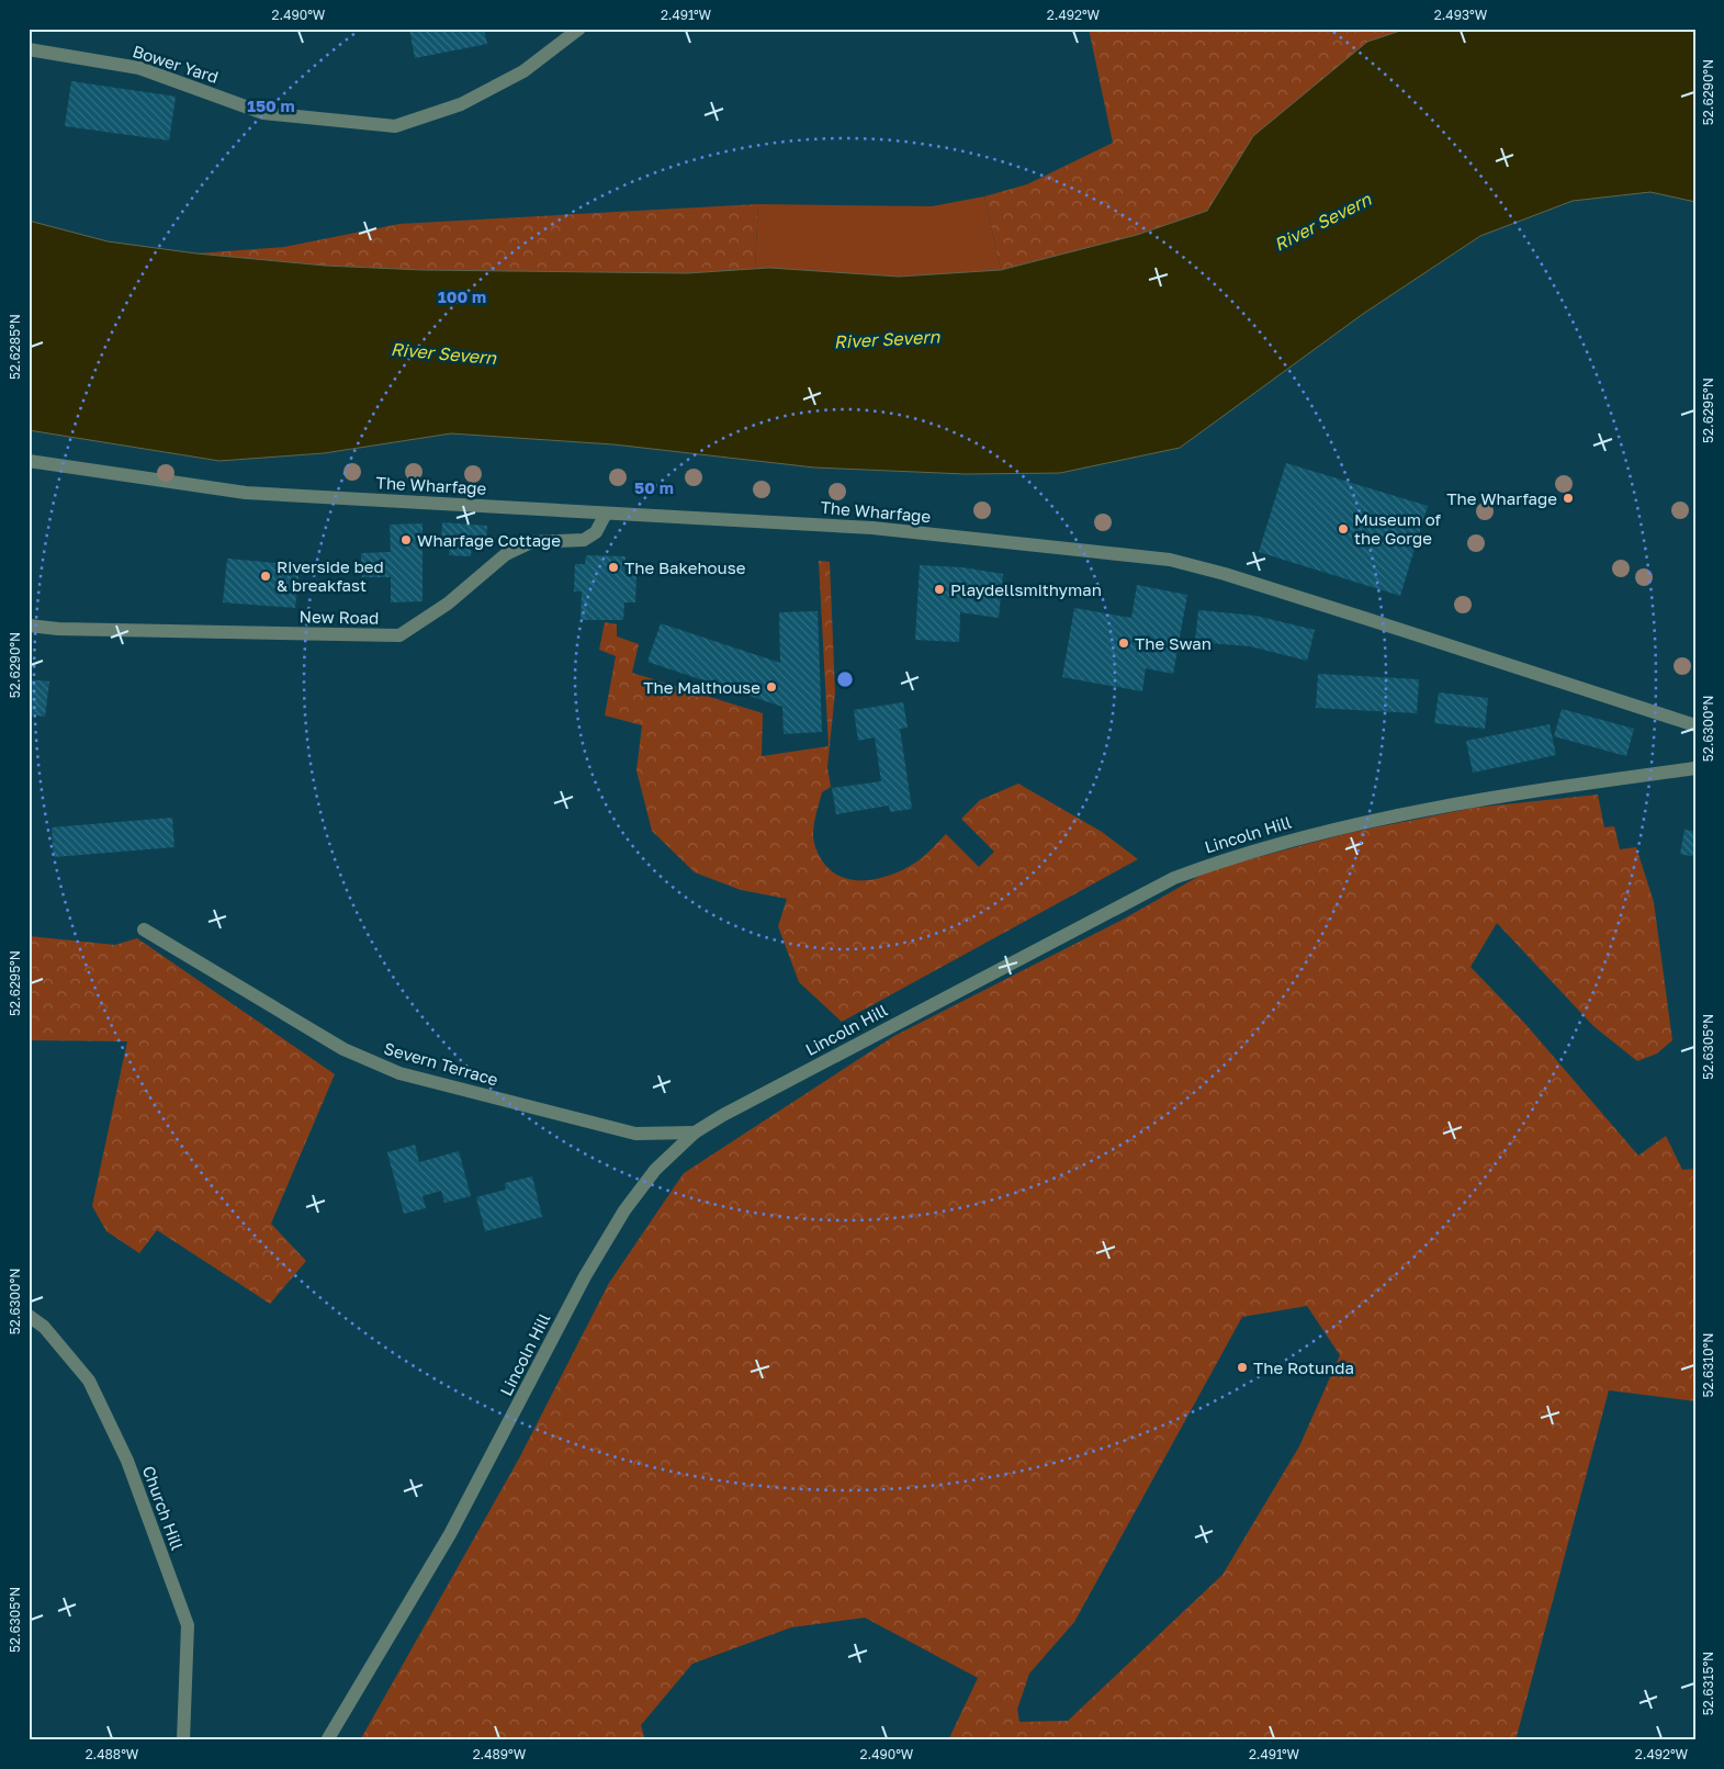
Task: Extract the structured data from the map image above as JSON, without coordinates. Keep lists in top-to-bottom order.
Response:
{
  "streets": {
    "street": [
      "Bower Yard",
      "The Wharfage",
      "New Road",
      "Lincoln Hill",
      "Severn Terrace",
      "Church Hill"
    ]
  },
  "crossings": [
    ["The Wharfage", "New Road"],
    ["Lincoln Hill", "Severn Terrace"]
  ],
  "water": ["River Severn"],
  "places": [
    "The Wharfage",
    "Museum of the Gorge",
    "Wharfage Cottage",
    "The Bakehouse",
    "Riverside bed & breakfast",
    "Playdellsmithyman",
    "The Swan",
    "The Malthouse",
    "The Rotunda"
  ],
  "coordinates": [
    "2.490°W",
    "2.491°W",
    "2.492°W",
    "2.493°W",
    "52.6290°N",
    "52.6285°N",
    "52.6295°N",
    "52.6300°N",
    "52.6305°N",
    "52.6310°N",
    "52.6315°N",
    "2.488°W",
    "2.489°W"
  ],
  "rings": ["150 m", "100 m", "50 m"]
}
